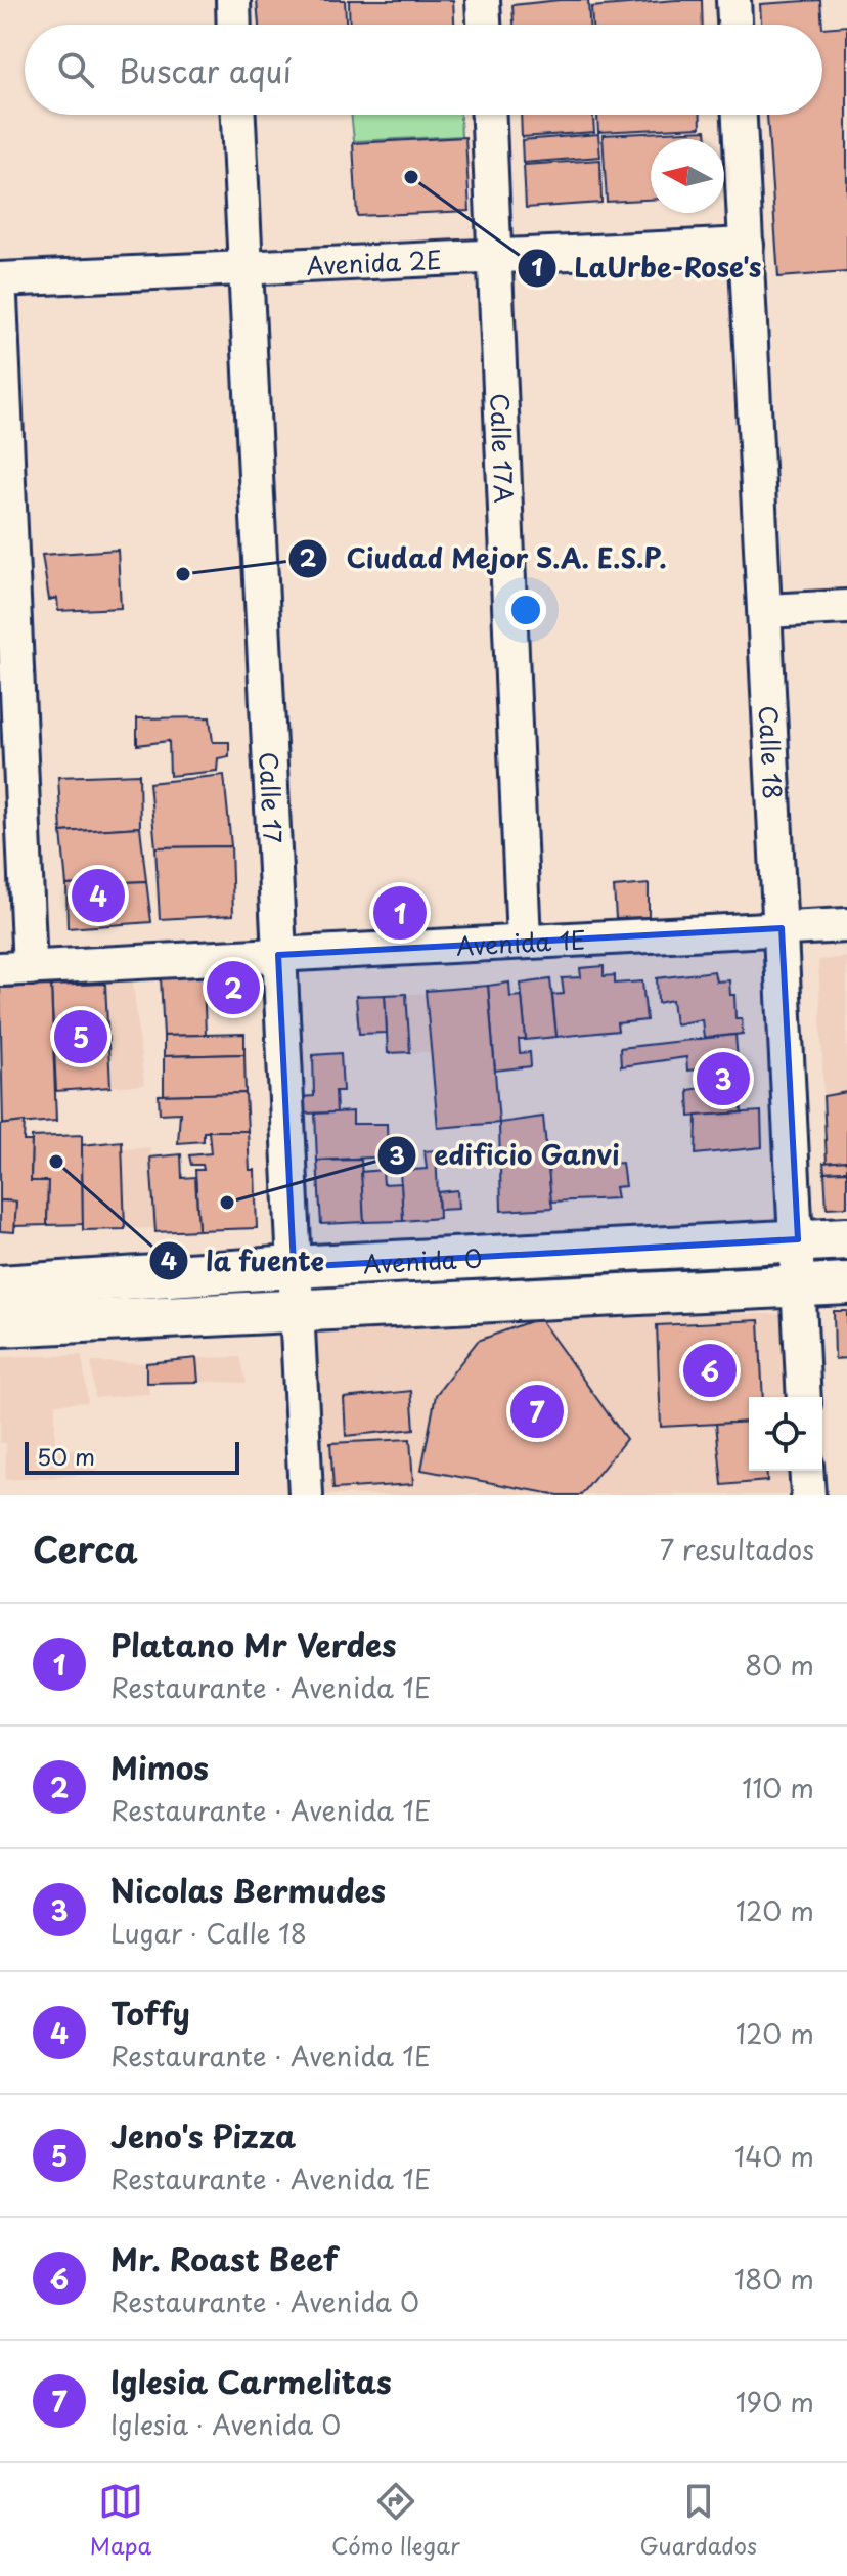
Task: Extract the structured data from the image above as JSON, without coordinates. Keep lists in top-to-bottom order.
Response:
{
  "streets": {
    "street": [
      "Avenida 2E",
      "Calle 17A",
      "Calle 18",
      "Calle 17",
      "Avenida 1E",
      "Avenida 0"
    ]
  },
  "crossings": [
    ["Avenida 2E", "Calle 17A"],
    ["Avenida 2E", "Calle 18"],
    ["Avenida 2E", "Calle 17"],
    ["Calle 17A", "Avenida 1E"],
    ["Calle 18", "Avenida 1E"],
    ["Calle 18", "Avenida 0"],
    ["Calle 17", "Avenida 1E"],
    ["Calle 17", "Avenida 0"]
  ],
  "places": [
    "LaUrbe-Rose's",
    "Ciudad Mejor S.A. E.S.P.",
    "la fuente",
    "edificio Ganvi"
  ],
  "scale_bar": "50 m",
  "north": "left",
  "page": {
    "search": "Buscar aquí",
    "pins": [
      "4",
      "1",
      "2",
      "5",
      "3",
      "6",
      "7"
    ],
    "scale": "50 m",
    "heading": ["Cerca", "7 resultados"],
    "list": [
      {
        "mark": "1",
        "name": "Platano Mr Verdes",
        "note": "Restaurante · Avenida 1E",
        "value": "80 m"
      },
      {
        "mark": "2",
        "name": "Mimos",
        "note": "Restaurante · Avenida 1E",
        "value": "110 m"
      },
      {
        "mark": "3",
        "name": "Nicolas Bermudes",
        "note": "Lugar · Calle 18",
        "value": "120 m"
      },
      {
        "mark": "4",
        "name": "Toffy",
        "note": "Restaurante · Avenida 1E",
        "value": "120 m"
      },
      {
        "mark": "5",
        "name": "Jeno's Pizza",
        "note": "Restaurante · Avenida 1E",
        "value": "140 m"
      },
      {
        "mark": "6",
        "name": "Mr. Roast Beef",
        "note": "Restaurante · Avenida 0",
        "value": "180 m"
      },
      {
        "mark": "7",
        "name": "Iglesia Carmelitas",
        "note": "Iglesia · Avenida 0",
        "value": "190 m"
      }
    ],
    "nav": ["Mapa", "Cómo llegar", "Guardados"]
  }
}
